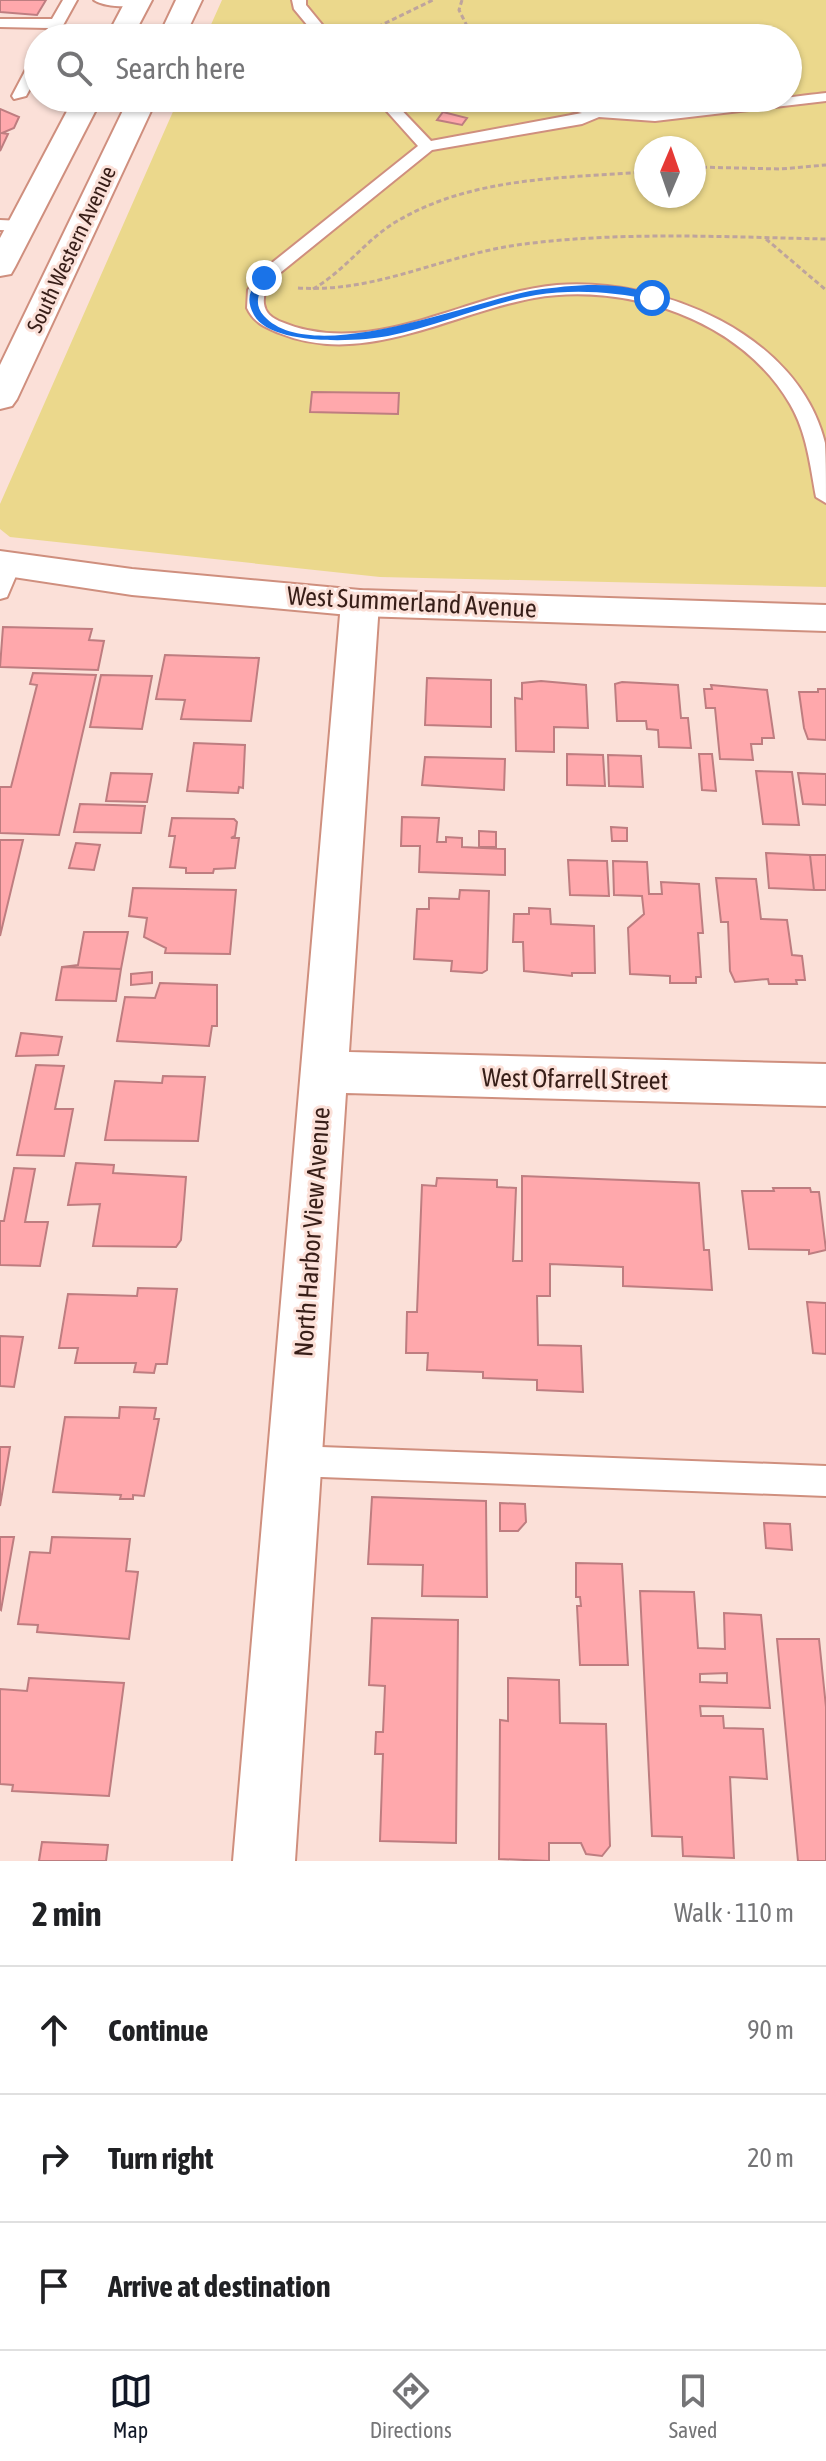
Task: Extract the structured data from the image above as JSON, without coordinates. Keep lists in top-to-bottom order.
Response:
{
  "streets": {
    "main road": [
      "South Western Avenue",
      "West Summerland Avenue",
      "West Ofarrell Street",
      "North Harbor View Avenue"
    ]
  },
  "crossings": [
    ["West Summerland Avenue", "North Harbor View Avenue"],
    ["West Ofarrell Street", "North Harbor View Avenue"]
  ],
  "north": "top",
  "page": {
    "search": "Search here",
    "heading": ["2 min", "Walk · 110 m"],
    "list": [
      ["Continue", "90 m"],
      ["Turn right", "20 m"],
      "Arrive at destination"
    ],
    "nav": ["Map", "Directions", "Saved"]
  }
}
